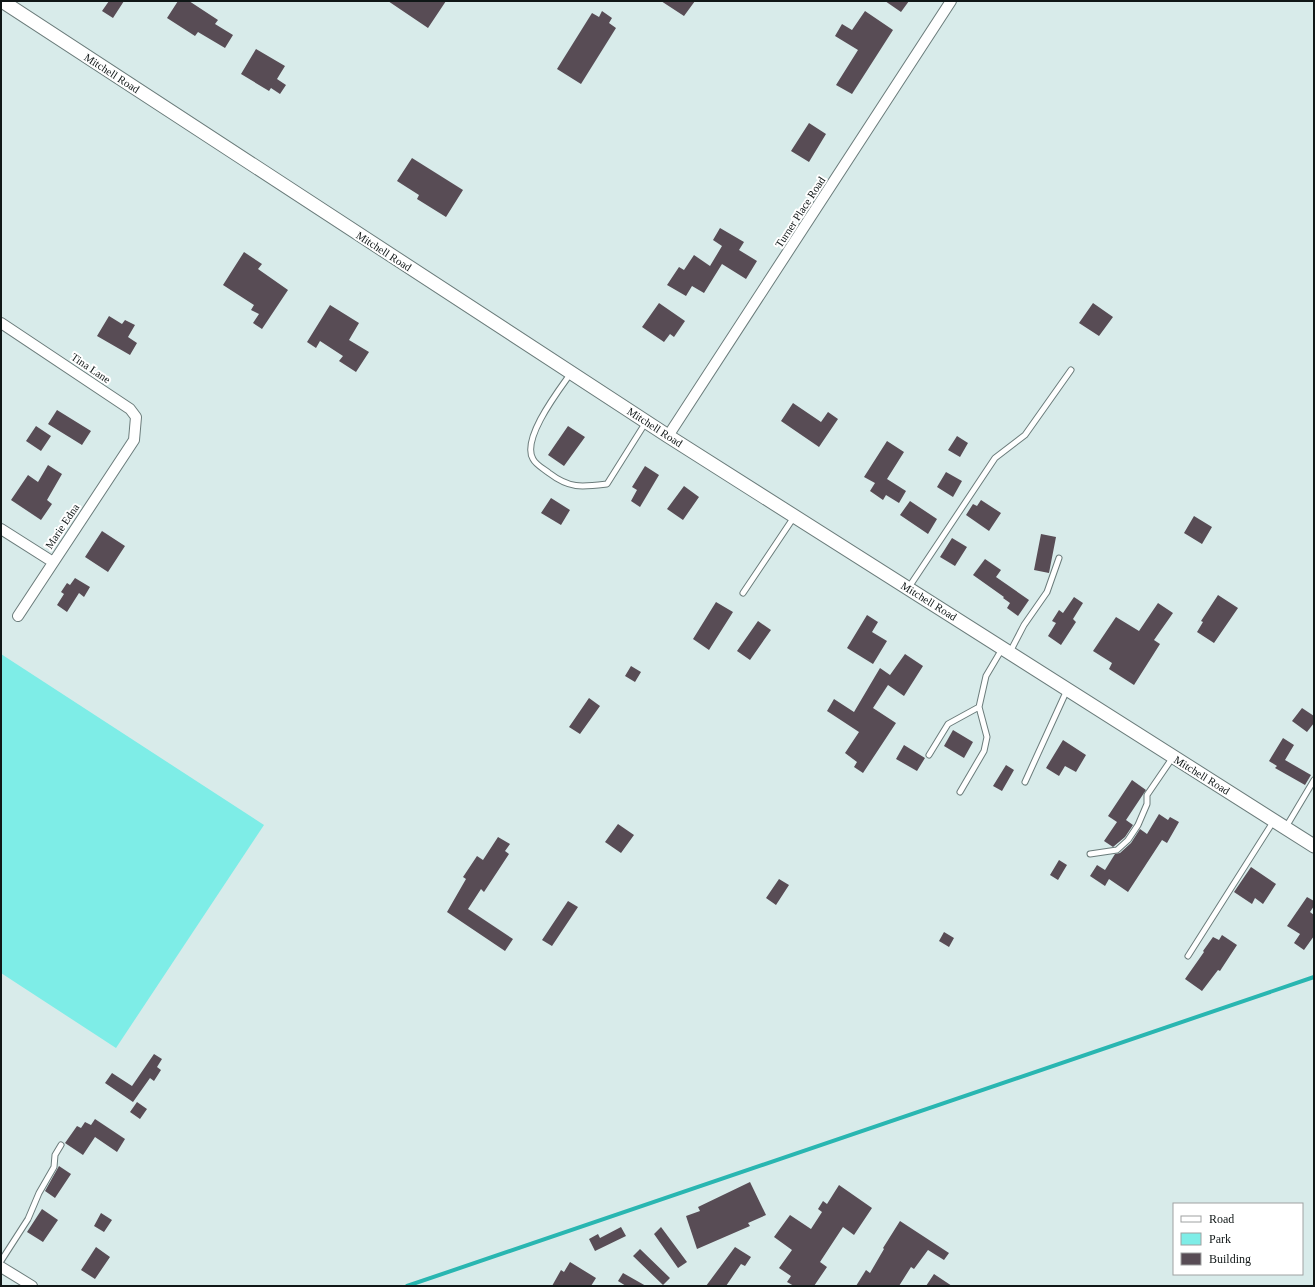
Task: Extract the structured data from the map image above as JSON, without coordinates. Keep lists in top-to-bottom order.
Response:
{
  "streets": {
    "street": [
      "Mitchell Road",
      "Turner Place Road",
      "Tina Lane",
      "Marie Edna"
    ]
  },
  "crossings": [
    ["Mitchell Road", "Turner Place Road"],
    ["Tina Lane", "Marie Edna"]
  ],
  "legend": ["Road", "Park", "Building"]
}
